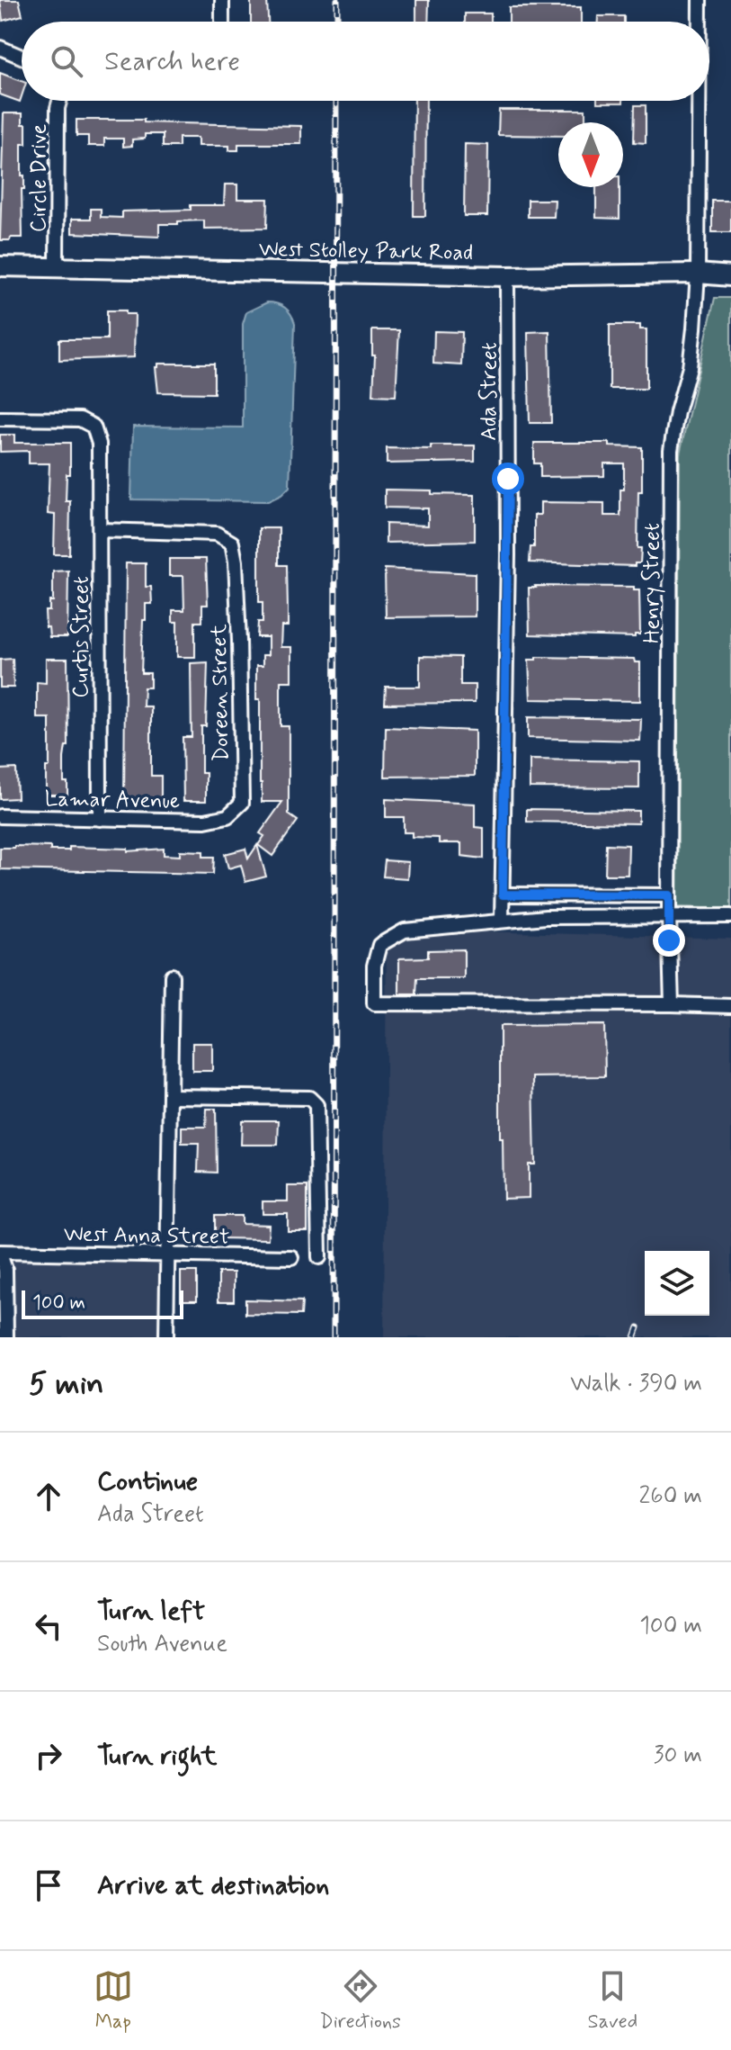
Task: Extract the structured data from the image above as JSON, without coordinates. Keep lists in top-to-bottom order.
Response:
{
  "streets": {
    "main road": ["West Stolley Park Road"],
    "street": [
      "Circle Drive",
      "Ada Street",
      "Henry Street",
      "Curtis Street",
      "Doreen Street",
      "Lamar Avenue",
      "West Anna Street"
    ]
  },
  "crossings": [
    ["Circle Drive", "West Stolley Park Road"],
    ["West Stolley Park Road", "Ada Street"],
    ["West Stolley Park Road", "Henry Street"],
    ["Curtis Street", "Doreen Street"],
    ["Curtis Street", "Lamar Avenue"],
    ["Doreen Street", "Lamar Avenue"]
  ],
  "scale_bar": "100 m",
  "north": "bottom",
  "page": {
    "search": "Search here",
    "scale": "100 m",
    "heading": ["5 min", "Walk · 390 m"],
    "list": [
      ["Continue", "Ada Street", "260 m"],
      ["Turn left", "South Avenue", "100 m"],
      ["Turn right", "30 m"],
      "Arrive at destination"
    ],
    "nav": ["Map", "Directions", "Saved"]
  }
}
